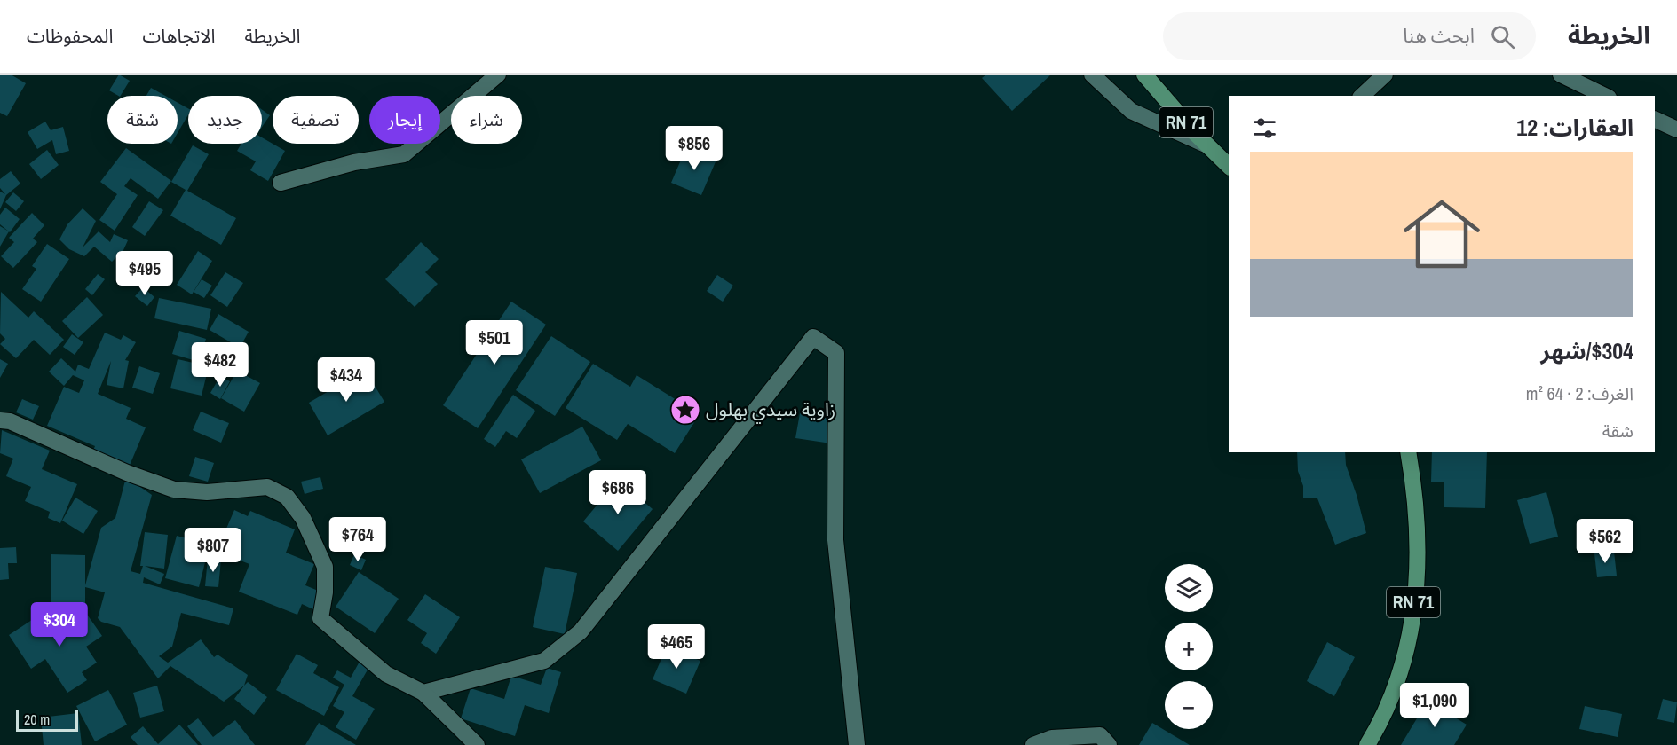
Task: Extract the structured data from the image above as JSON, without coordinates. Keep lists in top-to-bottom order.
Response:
{
  "streets": {
    "main road": ["RN 71"]
  },
  "places": {
    "place": ["زاوية سيدي بهلول"]
  },
  "scale_bar": "20 m",
  "page": {
    "header": "الخريطة",
    "search": "ابحث هنا",
    "nav": ["الخريطة", "الاتجاهات", "المحفوظات"],
    "chip": [
      "شراء",
      "إيجار",
      "تصفية",
      "جديد",
      "شقة"
    ],
    "heading": "العقارات: 12",
    "price": [
      "$856",
      "$495",
      "$501",
      "$482",
      "$434",
      "$686",
      "$764",
      "$562",
      "$807",
      "$304",
      "$465",
      "$1,090"
    ],
    "list": [
      {
        "name": "$304/شهر",
        "note": "الغرف: 2 · 64 m² · شقة"
      }
    ],
    "map_buttons": ["+", "−"],
    "scale": "20 m"
  }
}
